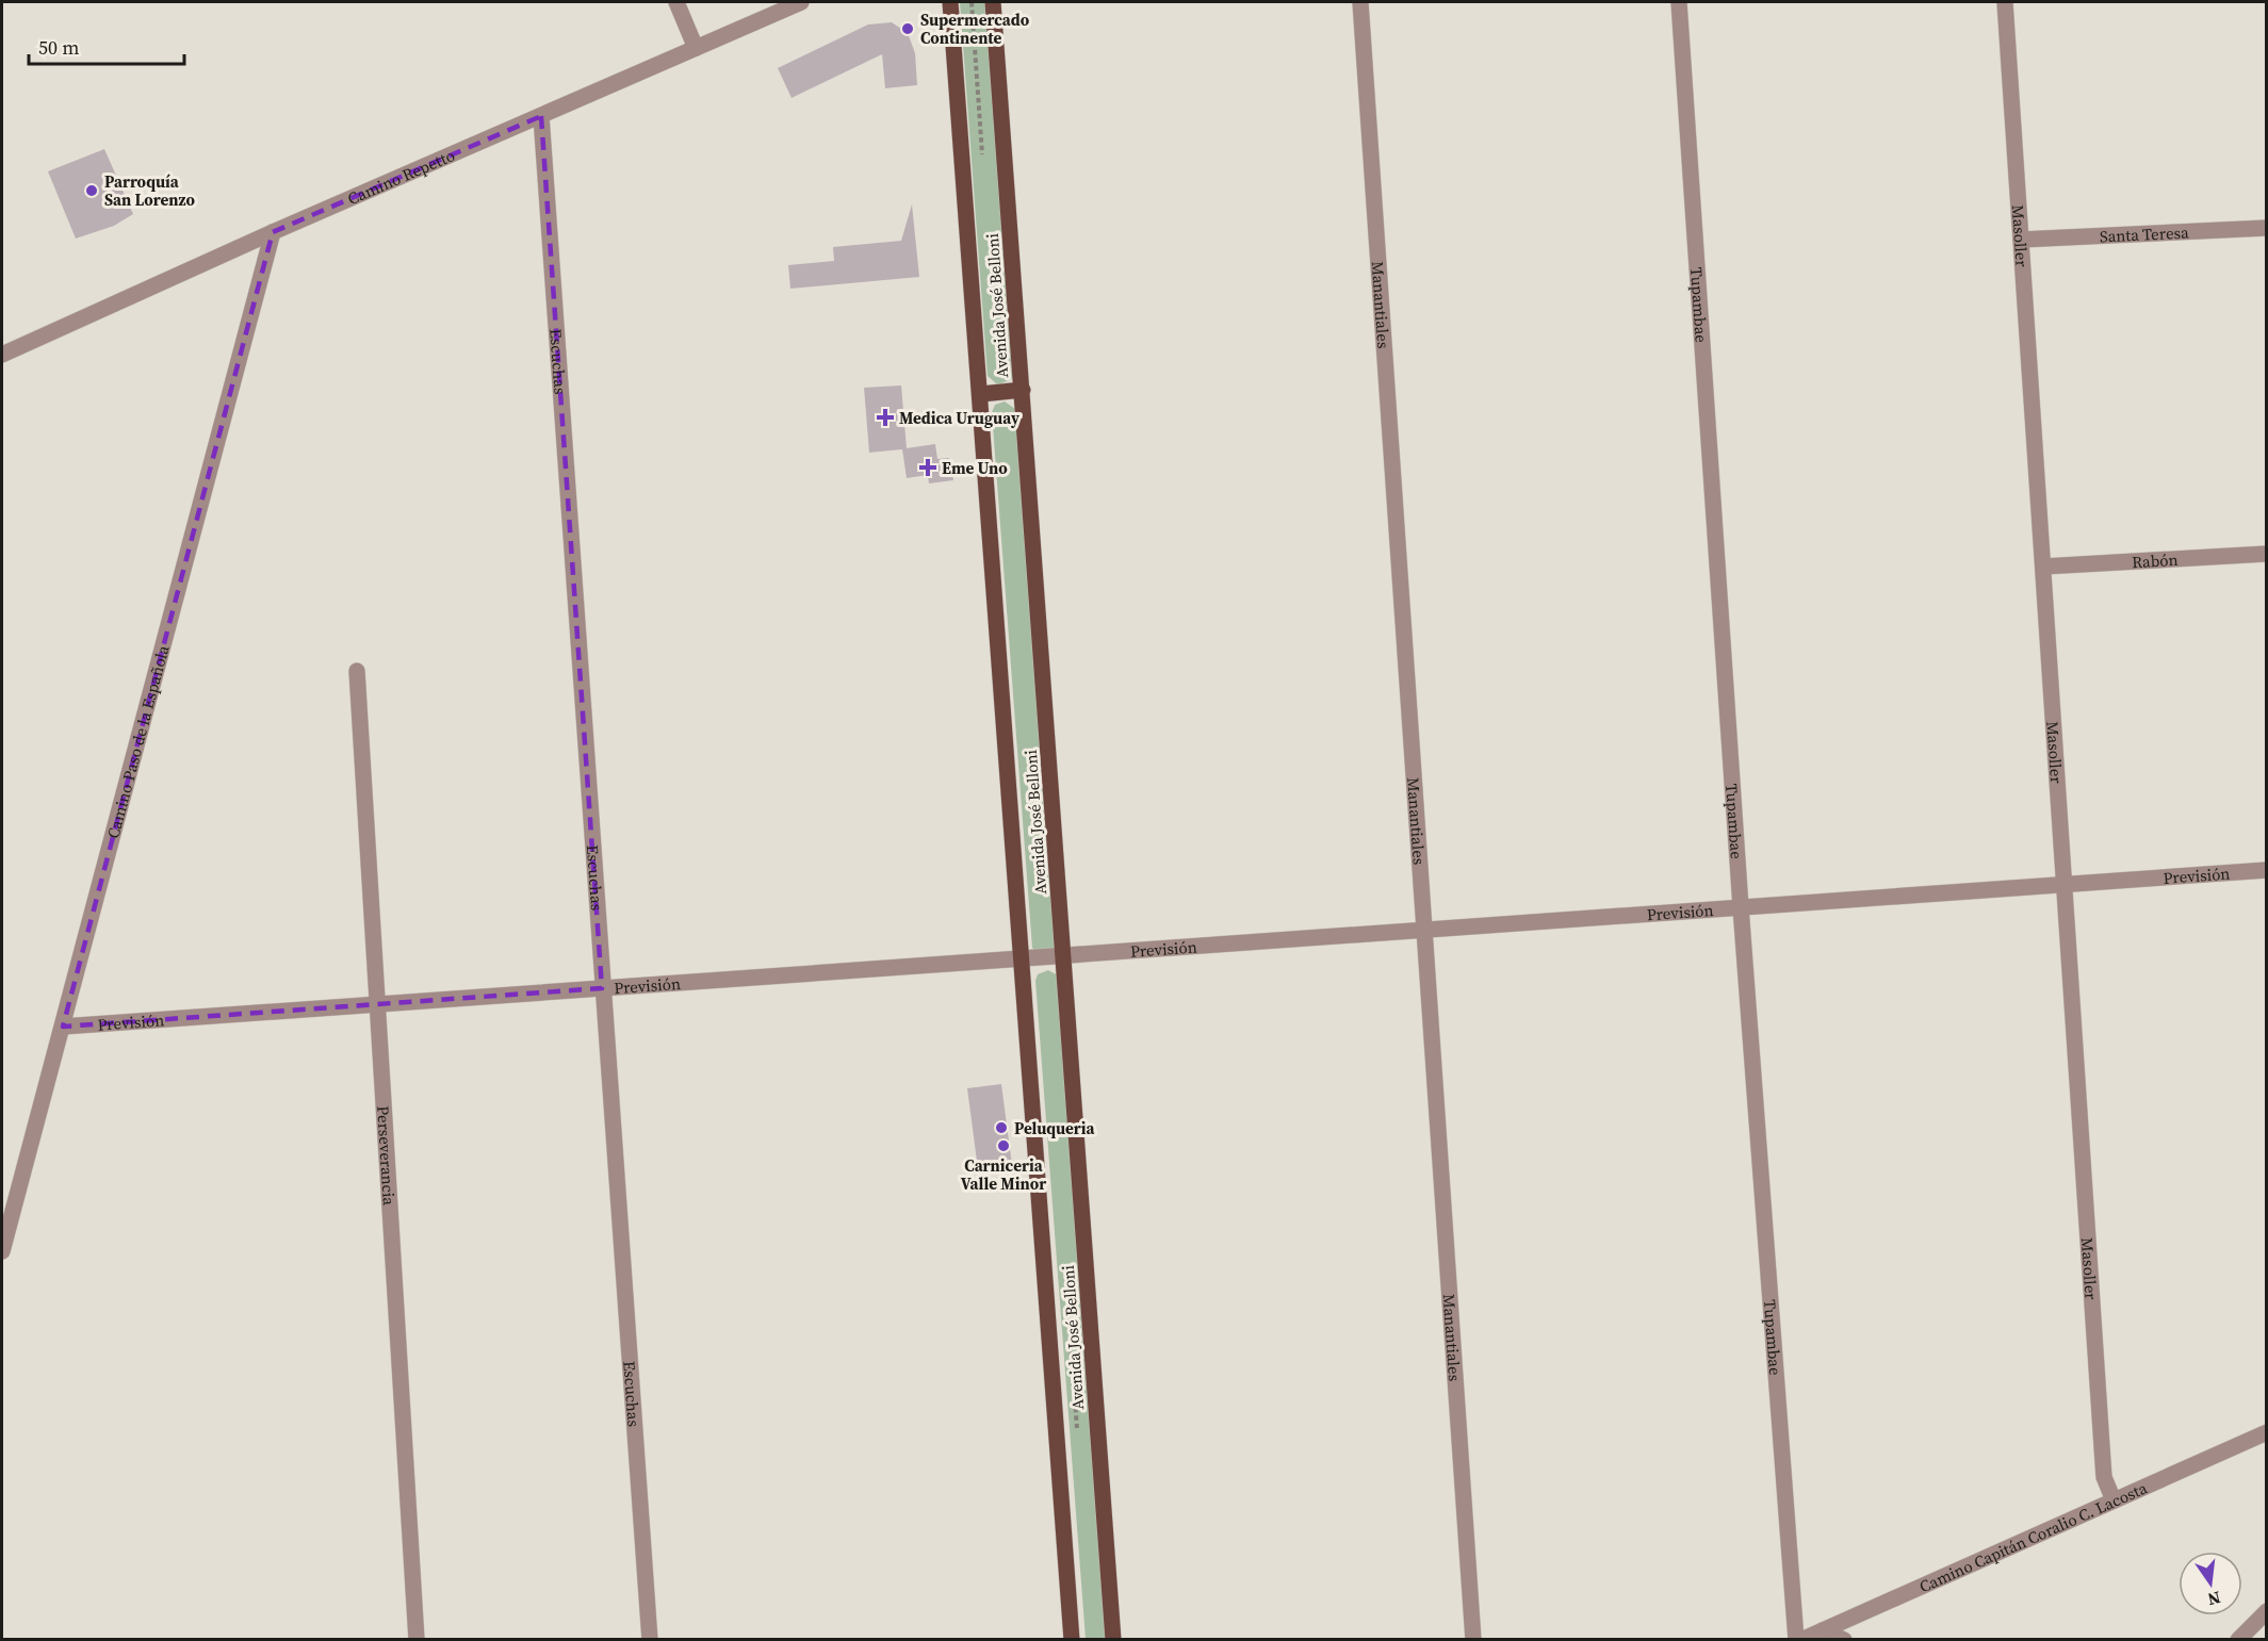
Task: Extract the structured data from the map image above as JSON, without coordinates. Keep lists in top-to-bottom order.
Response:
{
  "streets": {
    "main road": ["Avenida José Belloni"],
    "street": [
      "Camino Repetto",
      "Santa Teresa",
      "Masoller",
      "Manantiales",
      "Tupambae",
      "Escuchas",
      "Rabón",
      "Camino Paso de la Española",
      "Previsión",
      "Perseverancia",
      "Camino Capitán Coralio C. Lacosta"
    ]
  },
  "crossings": [
    ["Camino Repetto", "Escuchas"],
    ["Camino Repetto", "Camino Paso de la Española"],
    ["Santa Teresa", "Masoller"],
    ["Masoller", "Rabón"],
    ["Masoller", "Previsión"],
    ["Masoller", "Camino Capitán Coralio C. Lacosta"],
    ["Manantiales", "Previsión"],
    ["Tupambae", "Previsión"],
    ["Avenida José Belloni", "Previsión"],
    ["Escuchas", "Previsión"],
    ["Camino Paso de la Española", "Previsión"],
    ["Previsión", "Perseverancia"]
  ],
  "places": {
    "other": [
      "Supermercado Continente",
      "Parroquía San Lorenzo",
      "Peluqueria",
      "Carniceria Valle Minor"
    ],
    "health": ["Medica Uruguay", "Eme Uno"]
  },
  "scale_bar": "50 m",
  "north": "bottom"
}
